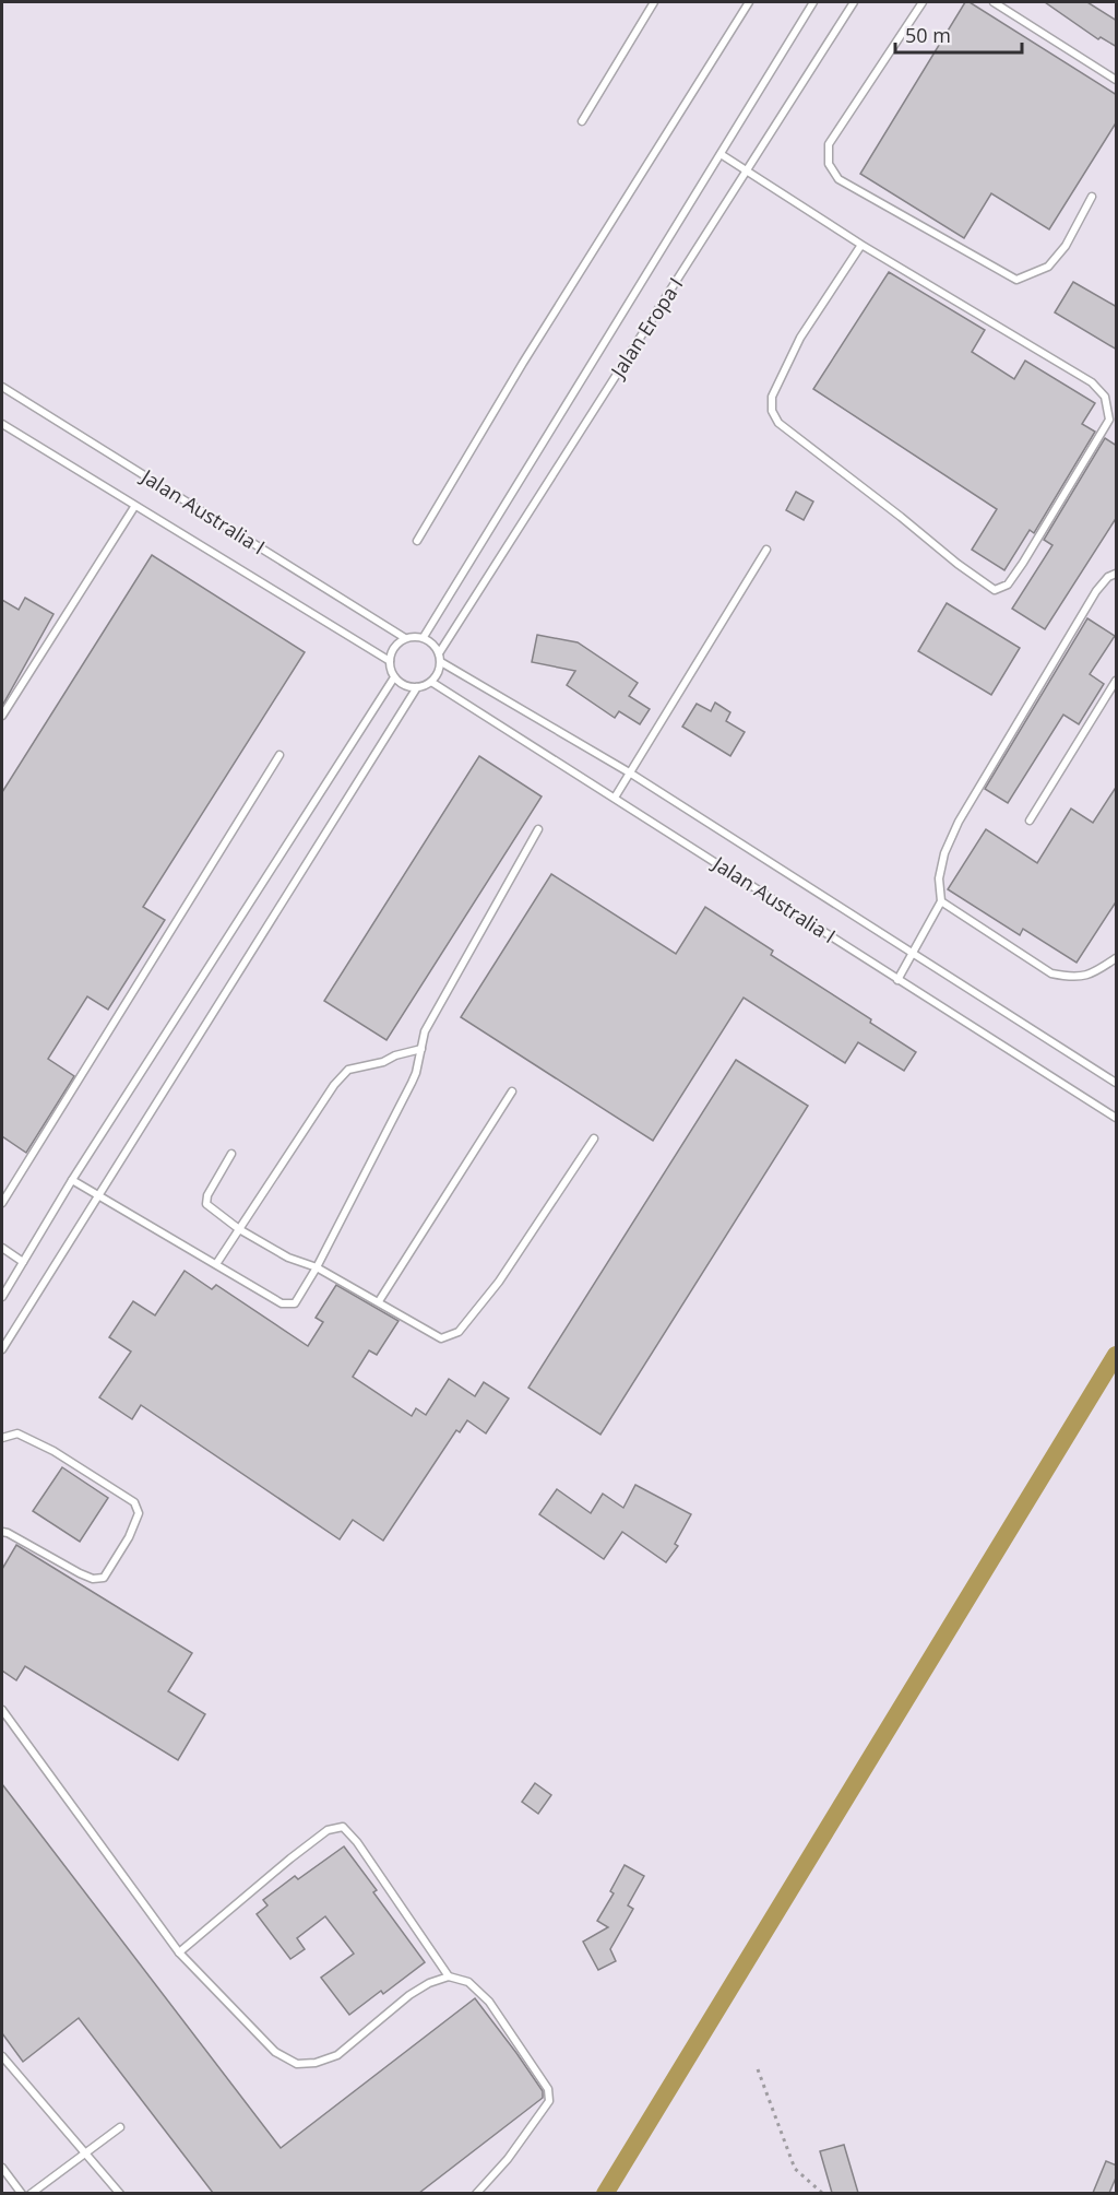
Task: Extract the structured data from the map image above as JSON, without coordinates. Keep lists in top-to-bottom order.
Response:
{
  "streets": {
    "lane": ["Jalan Eropa I", "Jalan Australia I"]
  },
  "crossings": [
    ["Jalan Eropa I", "Jalan Australia I"]
  ],
  "scale_bar": "50 m"
}
